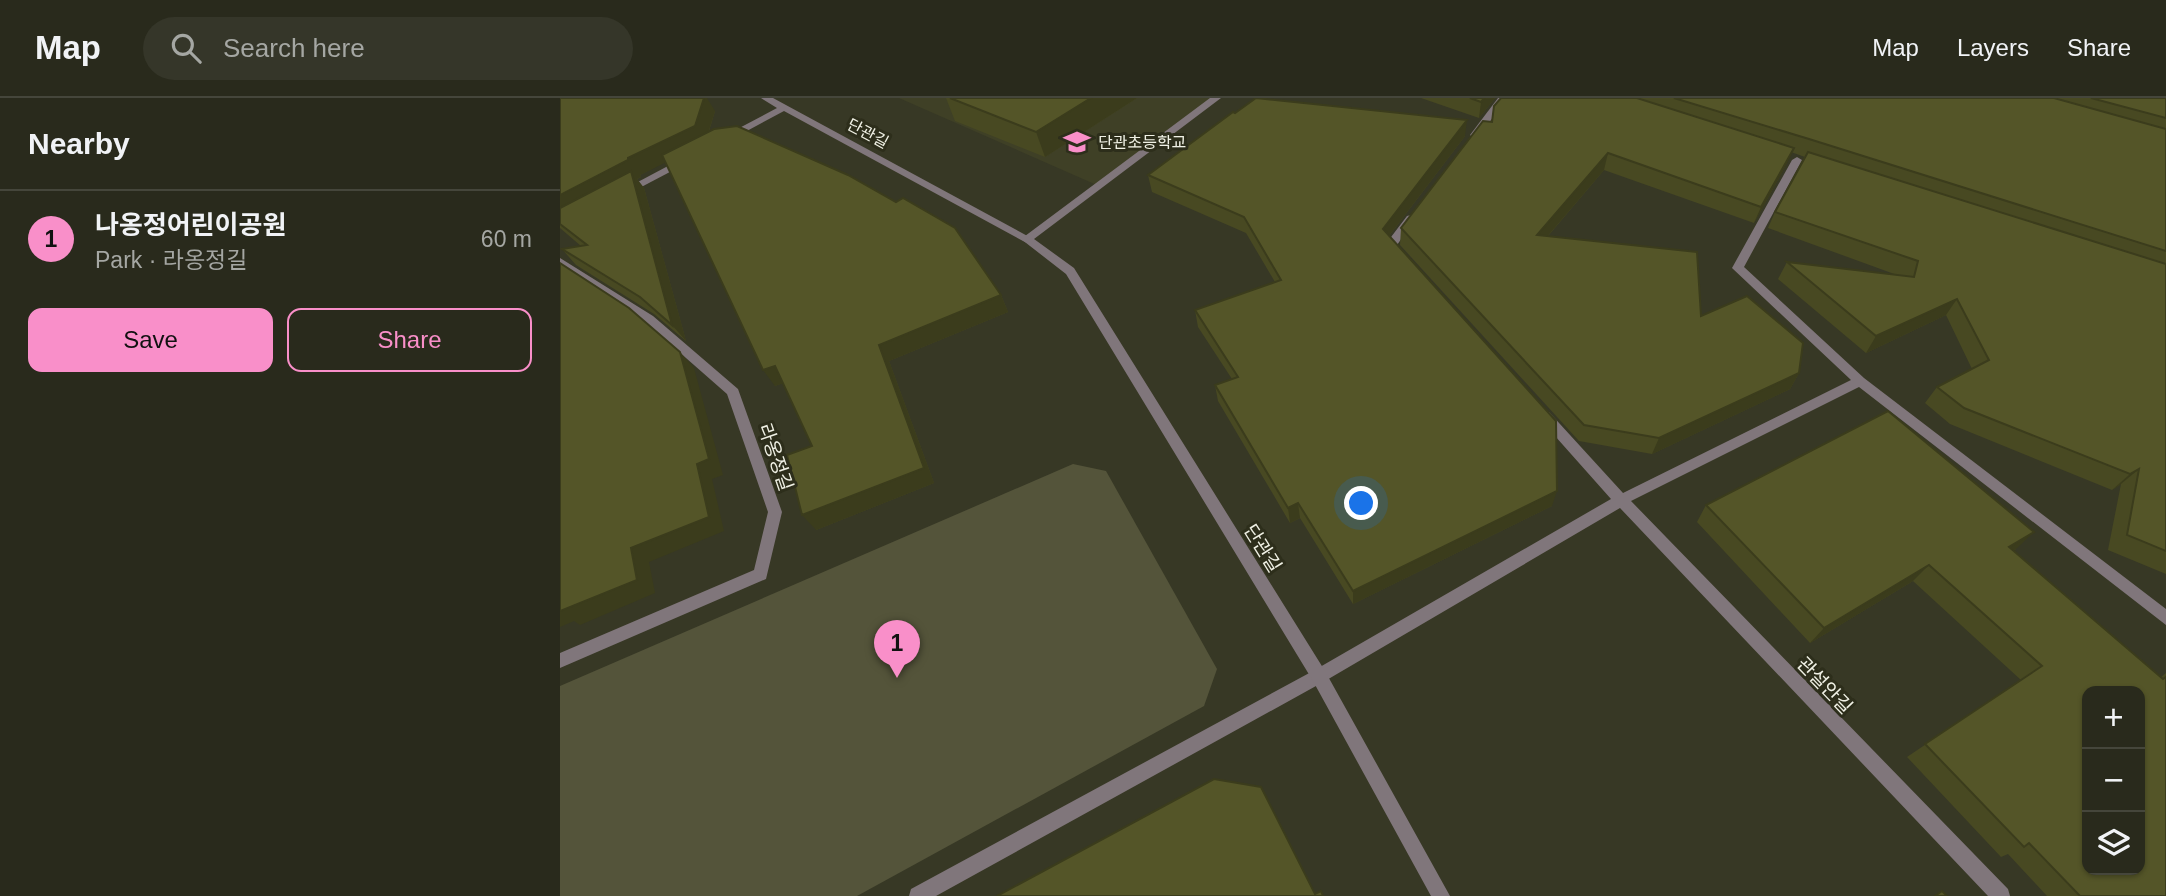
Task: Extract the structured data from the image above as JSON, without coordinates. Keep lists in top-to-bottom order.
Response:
{
  "streets": {
    "street": ["단관길", "라옹정길", "관설안길"]
  },
  "places": {
    "school or university": ["단관초등학교"]
  },
  "page": {
    "header": "Map",
    "search": "Search here",
    "nav": ["Map", "Layers", "Share"],
    "heading": "Nearby",
    "list": [
      {
        "mark": "1",
        "name": "나옹정어린이공원",
        "note": "Park · 라옹정길",
        "value": "60 m"
      }
    ],
    "buttons": ["Save", "Share"],
    "pins": "1",
    "map_buttons": ["+", "−"]
  }
}
